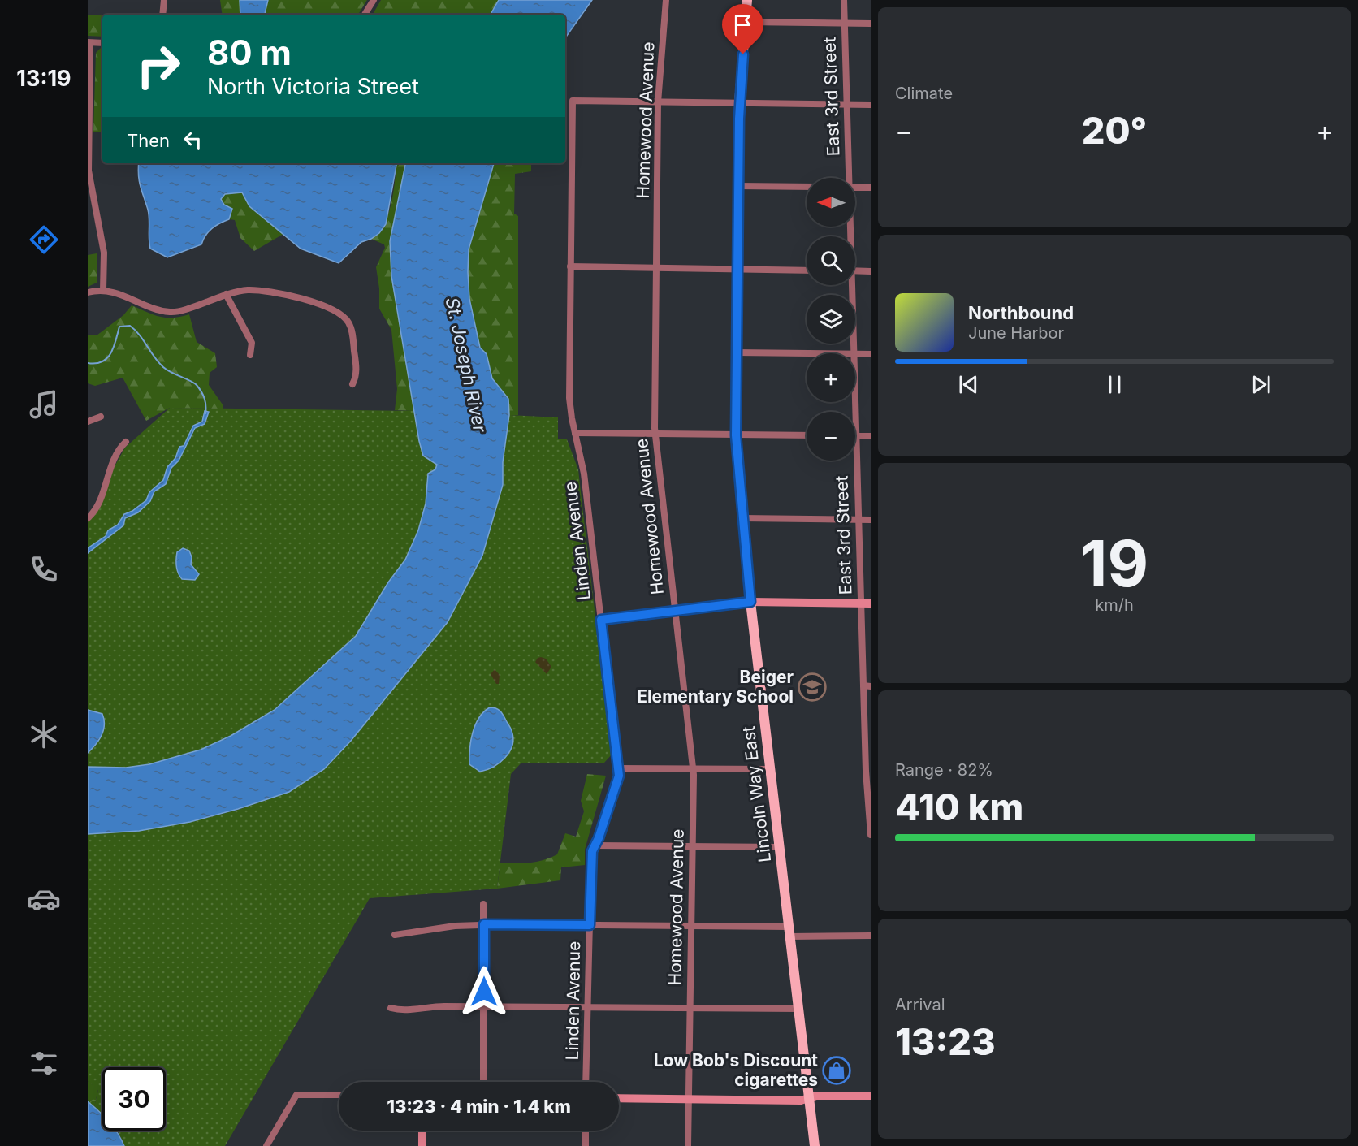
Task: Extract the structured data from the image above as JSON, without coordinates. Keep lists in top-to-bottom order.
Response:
{
  "streets": {
    "main road": ["Lincoln Way East"],
    "street": ["East 3rd Street", "Homewood Avenue", "Linden Avenue"]
  },
  "crossings": [
    ["Homewood Avenue", "Linden Avenue"]
  ],
  "water": ["St. Joseph River"],
  "places": {
    "school or university": ["Beiger Elementary School"],
    "shop": ["Low Bob's Discount cigarettes"]
  },
  "north": "left",
  "page": {
    "tabs": "13:19",
    "tile": [
      "Climate",
      ["19", "km/h"],
      ["Range · 82%", "410 km"],
      ["Arrival", "13:23"]
    ],
    "turn": ["80 m", "North Victoria Street"],
    "heat": ["−", "20°", "+"],
    "then": "Then",
    "map_buttons": ["+", "−"],
    "song": ["Northbound", "June Harbor"],
    "limit": "30",
    "trip": "13:23 · 4 min · 1.4 km"
  }
}
